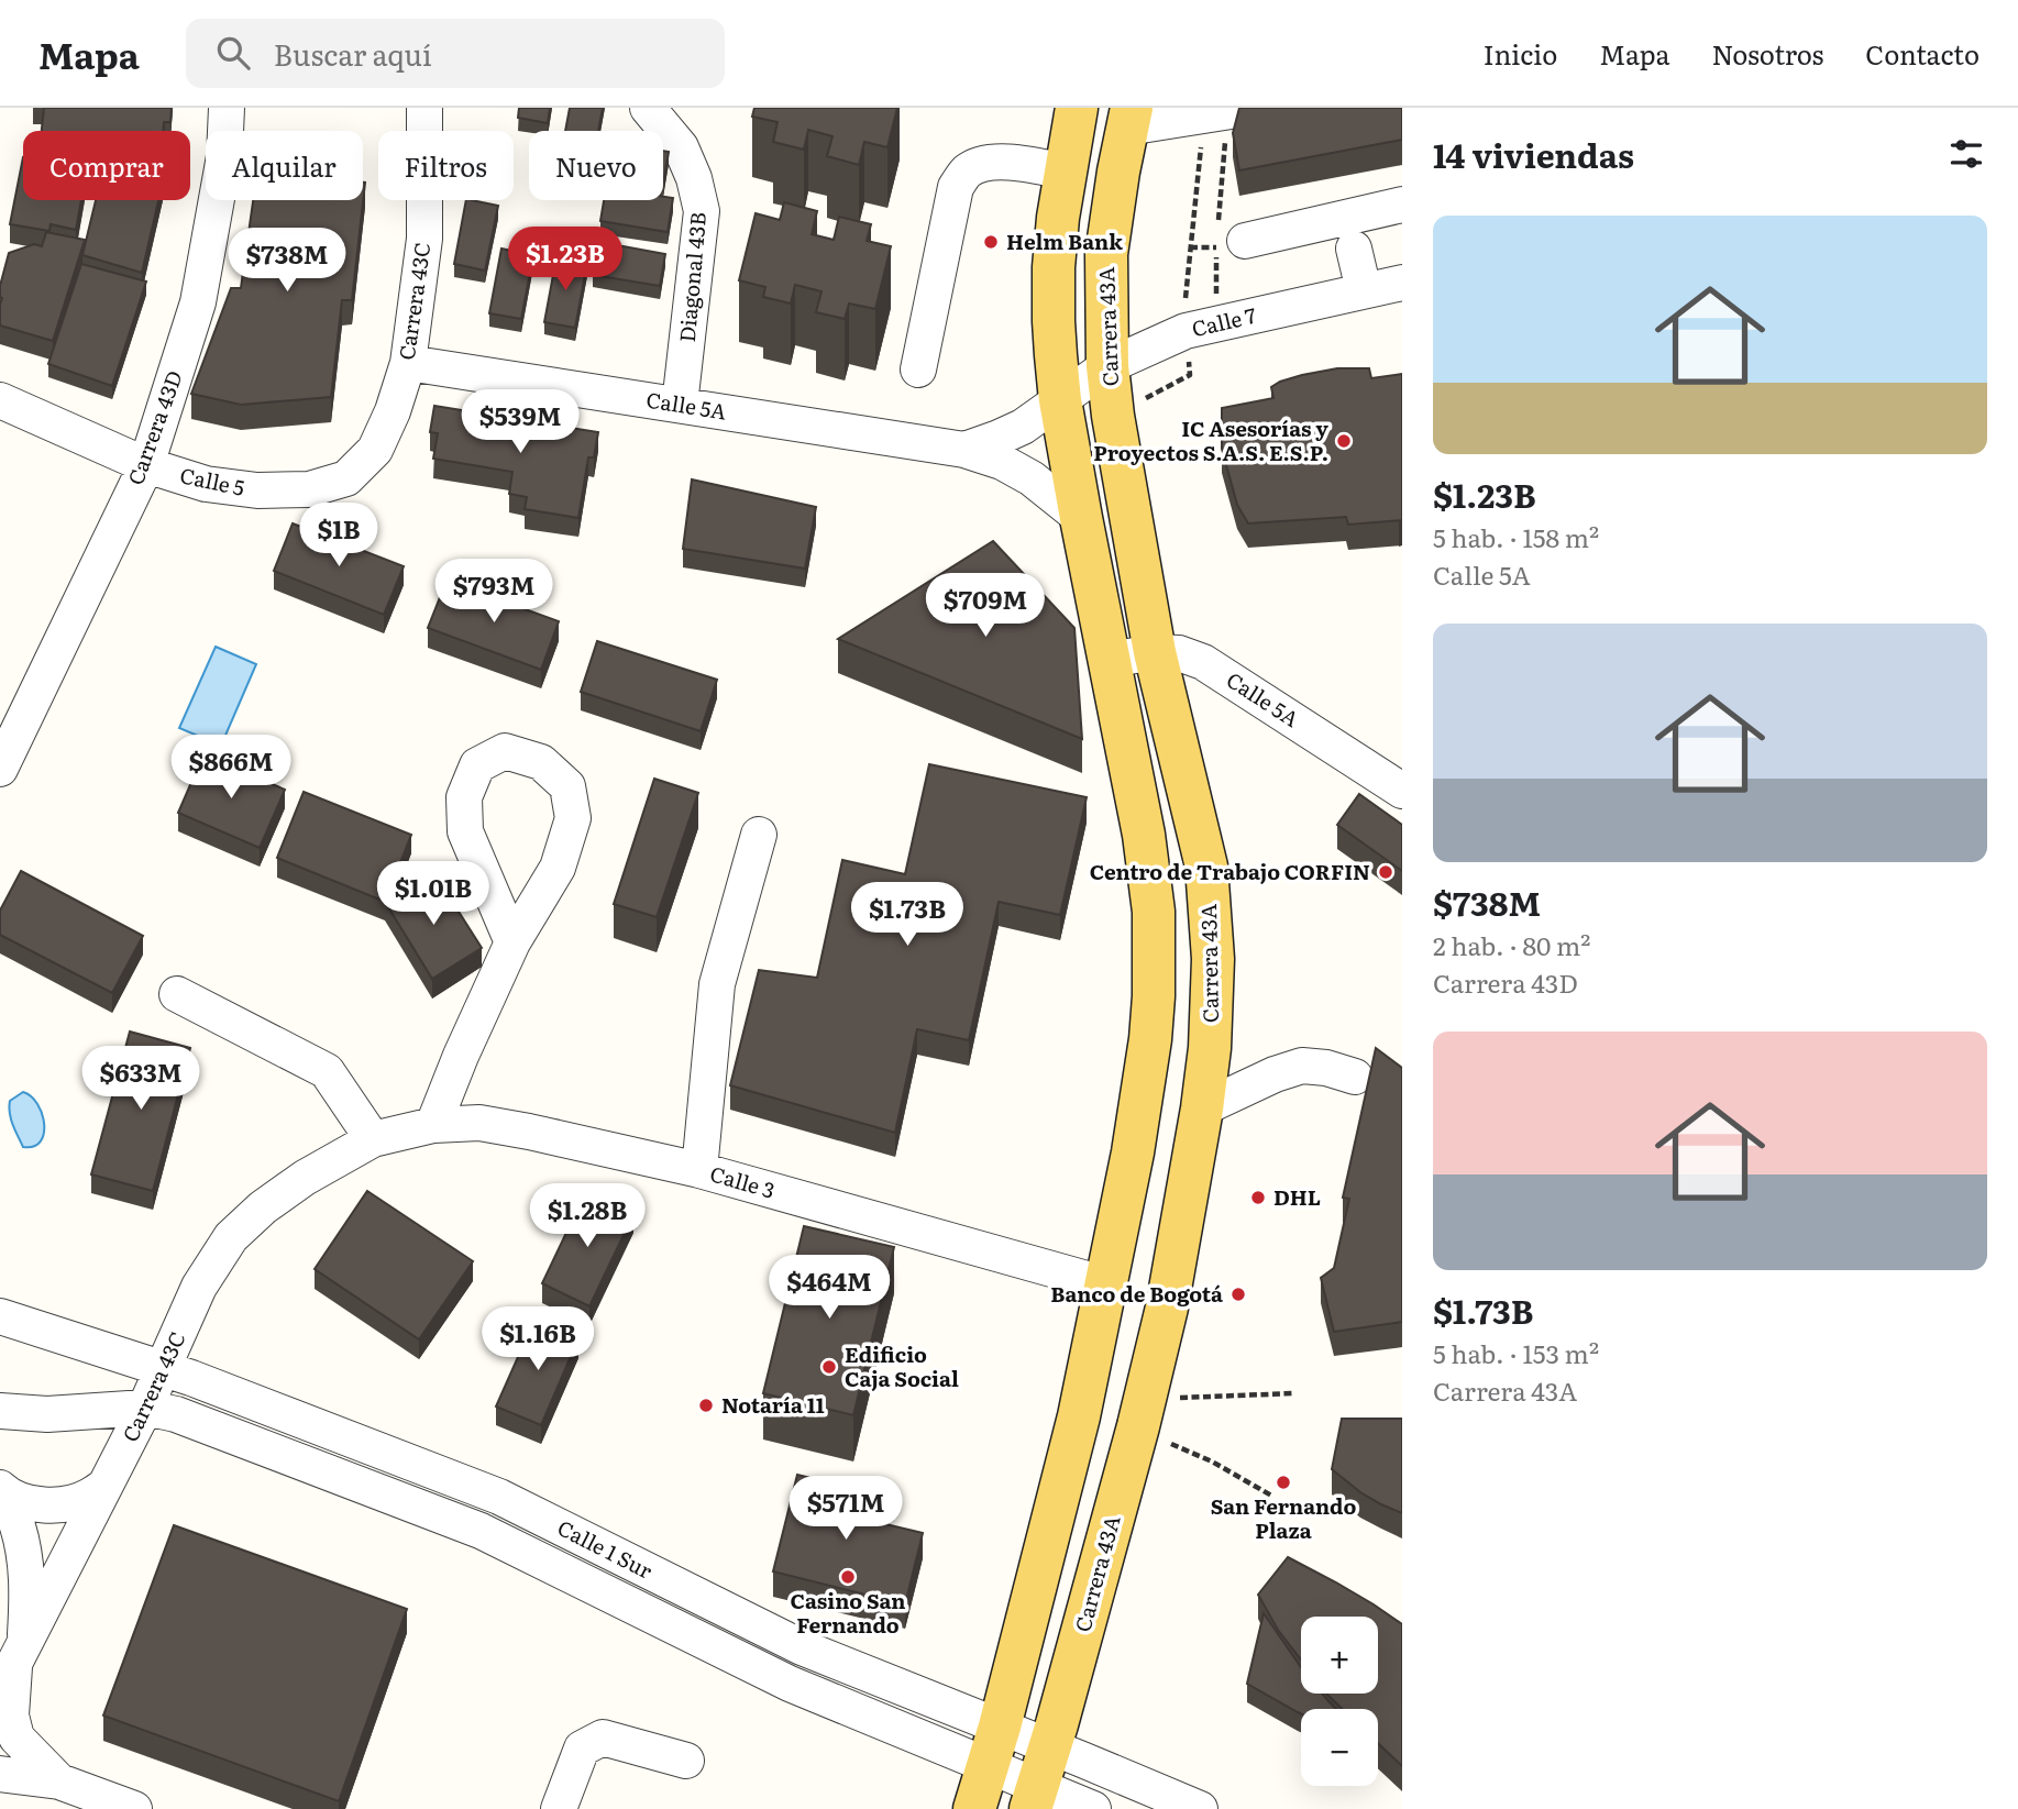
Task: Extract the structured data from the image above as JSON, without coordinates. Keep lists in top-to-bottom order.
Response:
{
  "streets": {
    "main road": ["Carrera 43A"],
    "street": [
      "Diagonal 43B",
      "Carrera 43C",
      "Calle 7",
      "Calle 5A",
      "Carrera 43D",
      "Calle 5",
      "Calle 3",
      "Calle 1 Sur"
    ]
  },
  "crossings": [
    ["Diagonal 43B", "Calle 5A"],
    ["Carrera 43C", "Calle 5A"],
    ["Carrera 43C", "Calle 5"],
    ["Carrera 43C", "Calle 3"],
    ["Carrera 43C", "Calle 1 Sur"],
    ["Calle 7", "Carrera 43A"],
    ["Calle 7", "Calle 5A"],
    ["Carrera 43A", "Calle 5A"],
    ["Carrera 43A", "Calle 1 Sur"],
    ["Carrera 43D", "Calle 5"]
  ],
  "places": [
    "Helm Bank",
    "IC Asesorías y Proyectos S.A.S. E.S.P.",
    "Centro de Trabajo CORFIN",
    "DHL",
    "Banco de Bogotá",
    "Edificio Caja Social",
    "Notaría 11",
    "San Fernando Plaza",
    "Casino San Fernando"
  ],
  "page": {
    "header": "Mapa",
    "search": "Buscar aquí",
    "nav": [
      "Inicio",
      "Mapa",
      "Nosotros",
      "Contacto"
    ],
    "heading": "14 viviendas",
    "chip": [
      "Comprar",
      "Alquilar",
      "Filtros",
      "Nuevo"
    ],
    "list": [
      {
        "name": "$1.23B",
        "note": "5 hab. · 158 m² · Calle 5A"
      },
      {
        "name": "$738M",
        "note": "2 hab. · 80 m² · Carrera 43D"
      },
      {
        "name": "$1.73B",
        "note": "5 hab. · 153 m² · Carrera 43A"
      }
    ],
    "price": [
      "$1.23B",
      "$738M",
      "$539M",
      "$1B",
      "$793M",
      "$709M",
      "$866M",
      "$1.01B",
      "$1.73B",
      "$633M",
      "$1.28B",
      "$464M",
      "$1.16B",
      "$571M"
    ],
    "map_buttons": ["+", "−"]
  }
}
